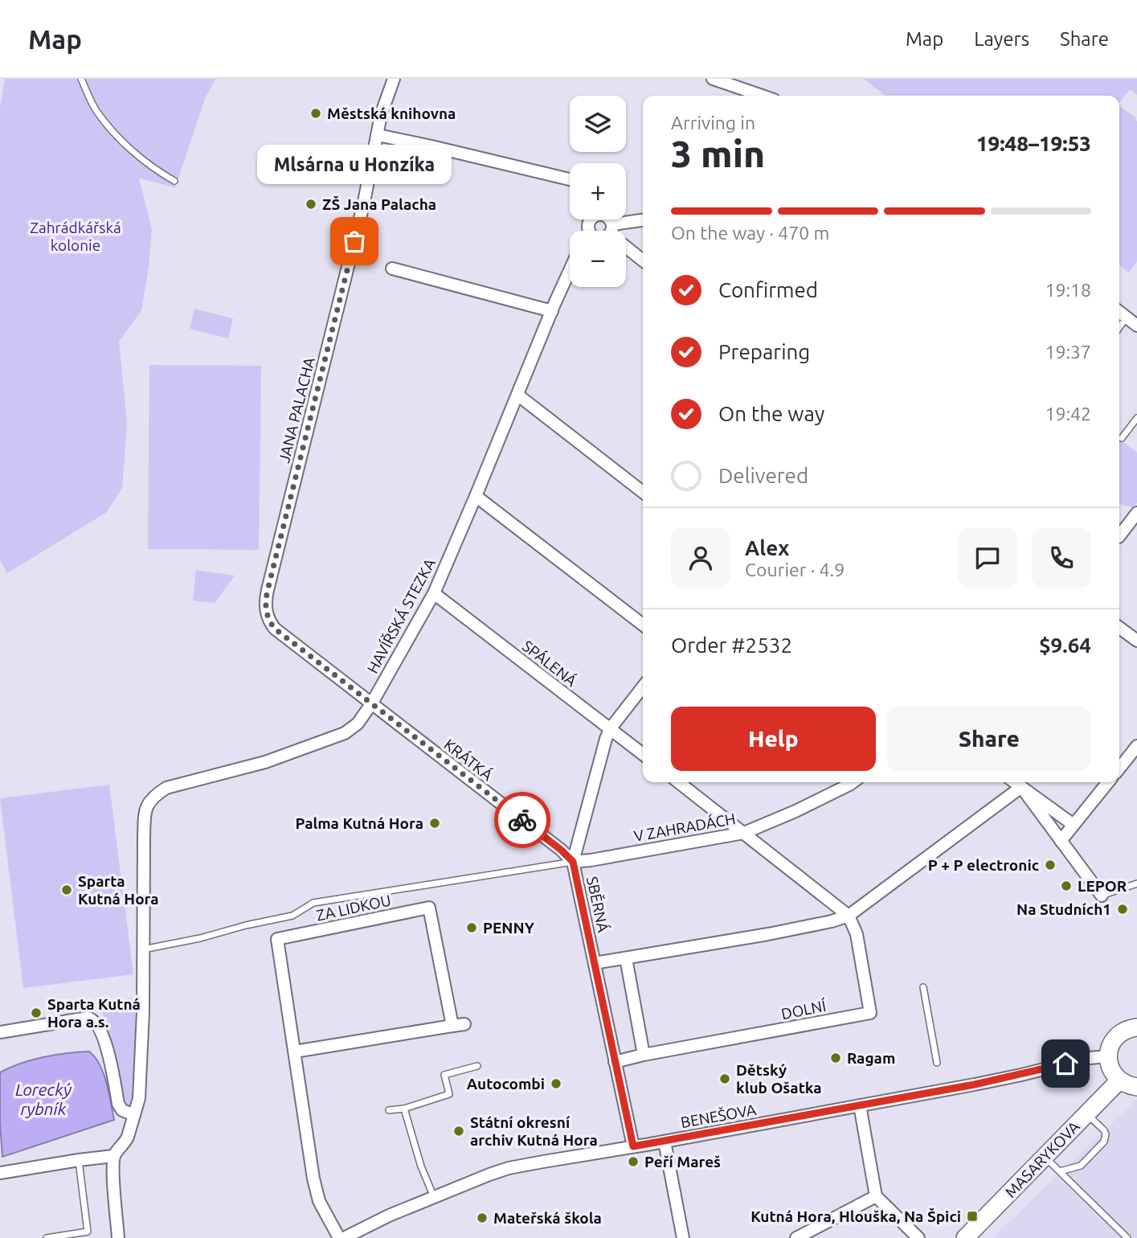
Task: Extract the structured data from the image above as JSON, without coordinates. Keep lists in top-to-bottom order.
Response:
{
  "streets": {
    "main road": ["MASARYKOVA"],
    "street": [
      "JANA PALACHA",
      "HAVÍŘSKÁ STEZKA",
      "SPÁLENÁ",
      "KRÁTKÁ",
      "V ZAHRADÁCH",
      "SBĚRNÁ",
      "ZA LIDKOU",
      "DOLNÍ",
      "BENEŠOVA"
    ]
  },
  "crossings": [
    ["JANA PALACHA", "HAVÍŘSKÁ STEZKA"],
    ["JANA PALACHA", "KRÁTKÁ"],
    ["HAVÍŘSKÁ STEZKA", "SPÁLENÁ"],
    ["HAVÍŘSKÁ STEZKA", "KRÁTKÁ"],
    ["SPÁLENÁ", "SBĚRNÁ"],
    ["KRÁTKÁ", "V ZAHRADÁCH"],
    ["KRÁTKÁ", "SBĚRNÁ"],
    ["V ZAHRADÁCH", "SBĚRNÁ"],
    ["SBĚRNÁ", "DOLNÍ"],
    ["SBĚRNÁ", "BENEŠOVA"]
  ],
  "water": ["Lorecký rybník"],
  "parks": ["Zahrádkářská kolonie"],
  "places": {
    "other": [
      "Městská knihovna",
      "ZŠ Jana Palacha",
      "Mlsárna u Honzíka",
      "Palma Kutná Hora",
      "P + P electronic",
      "LEPOR",
      "Sparta Kutná Hora",
      "Na Studních1",
      "PENNY",
      "Sparta Kutná Hora a.s.",
      "Ragam",
      "Dětský klub Ošatka",
      "Autocombi",
      "Státní okresní archiv Kutná Hora",
      "Peří Mareš",
      "Mateřská škola"
    ],
    "transit": ["Kutná Hora, Hlouška, Na Špici"]
  },
  "page": {
    "header": "Map",
    "nav": ["Map", "Layers", "Share"],
    "map_buttons": ["+", "−"],
    "heading": ["3 min", "Arriving in", "19:48–19:53"],
    "panel": [
      "Alex",
      "Courier · 4.9",
      "Order #2532",
      "$9.64"
    ],
    "bubble": "Mlsárna u Honzíka",
    "bar": "On the way · 470 m",
    "list": [
      ["Confirmed", "19:18"],
      ["Preparing", "19:37"],
      ["On the way", "19:42"],
      "Delivered"
    ],
    "buttons": ["Help", "Share"]
  }
}
